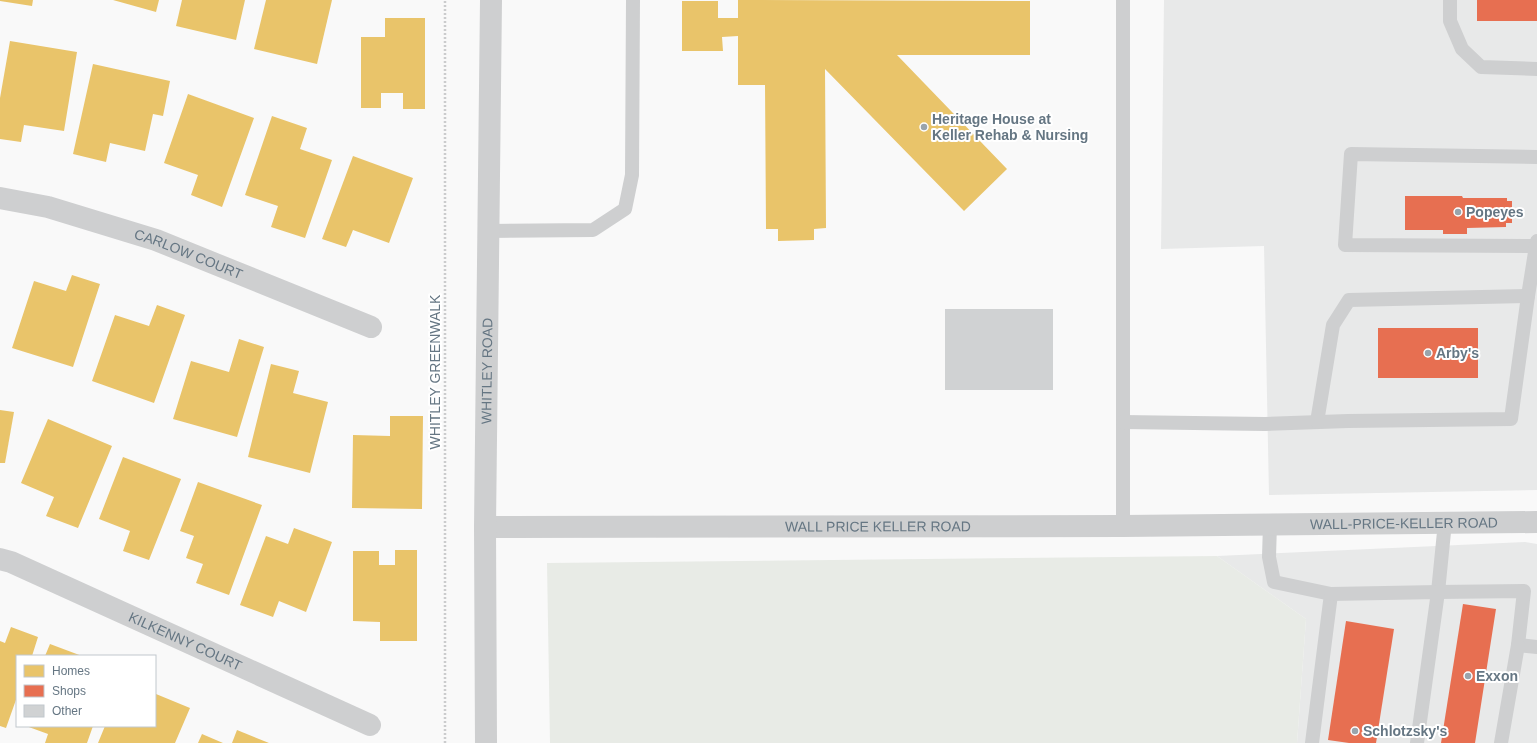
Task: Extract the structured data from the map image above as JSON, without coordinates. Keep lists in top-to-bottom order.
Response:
{
  "streets": {
    "street": [
      "CARLOW COURT",
      "WHITLEY ROAD",
      "WALL-PRICE-KELLER ROAD",
      "WALL PRICE KELLER ROAD",
      "KILKENNY COURT"
    ],
    "path": ["WHITLEY GREENWALK"]
  },
  "crossings": [
    ["WHITLEY ROAD", "WALL PRICE KELLER ROAD"],
    ["WALL-PRICE-KELLER ROAD", "WALL PRICE KELLER ROAD"]
  ],
  "places": [
    "Heritage House at Keller Rehab & Nursing",
    "Popeyes",
    "Arby's",
    "Exxon",
    "Schlotzsky's"
  ],
  "legend": ["Homes", "Shops", "Other"]
}
